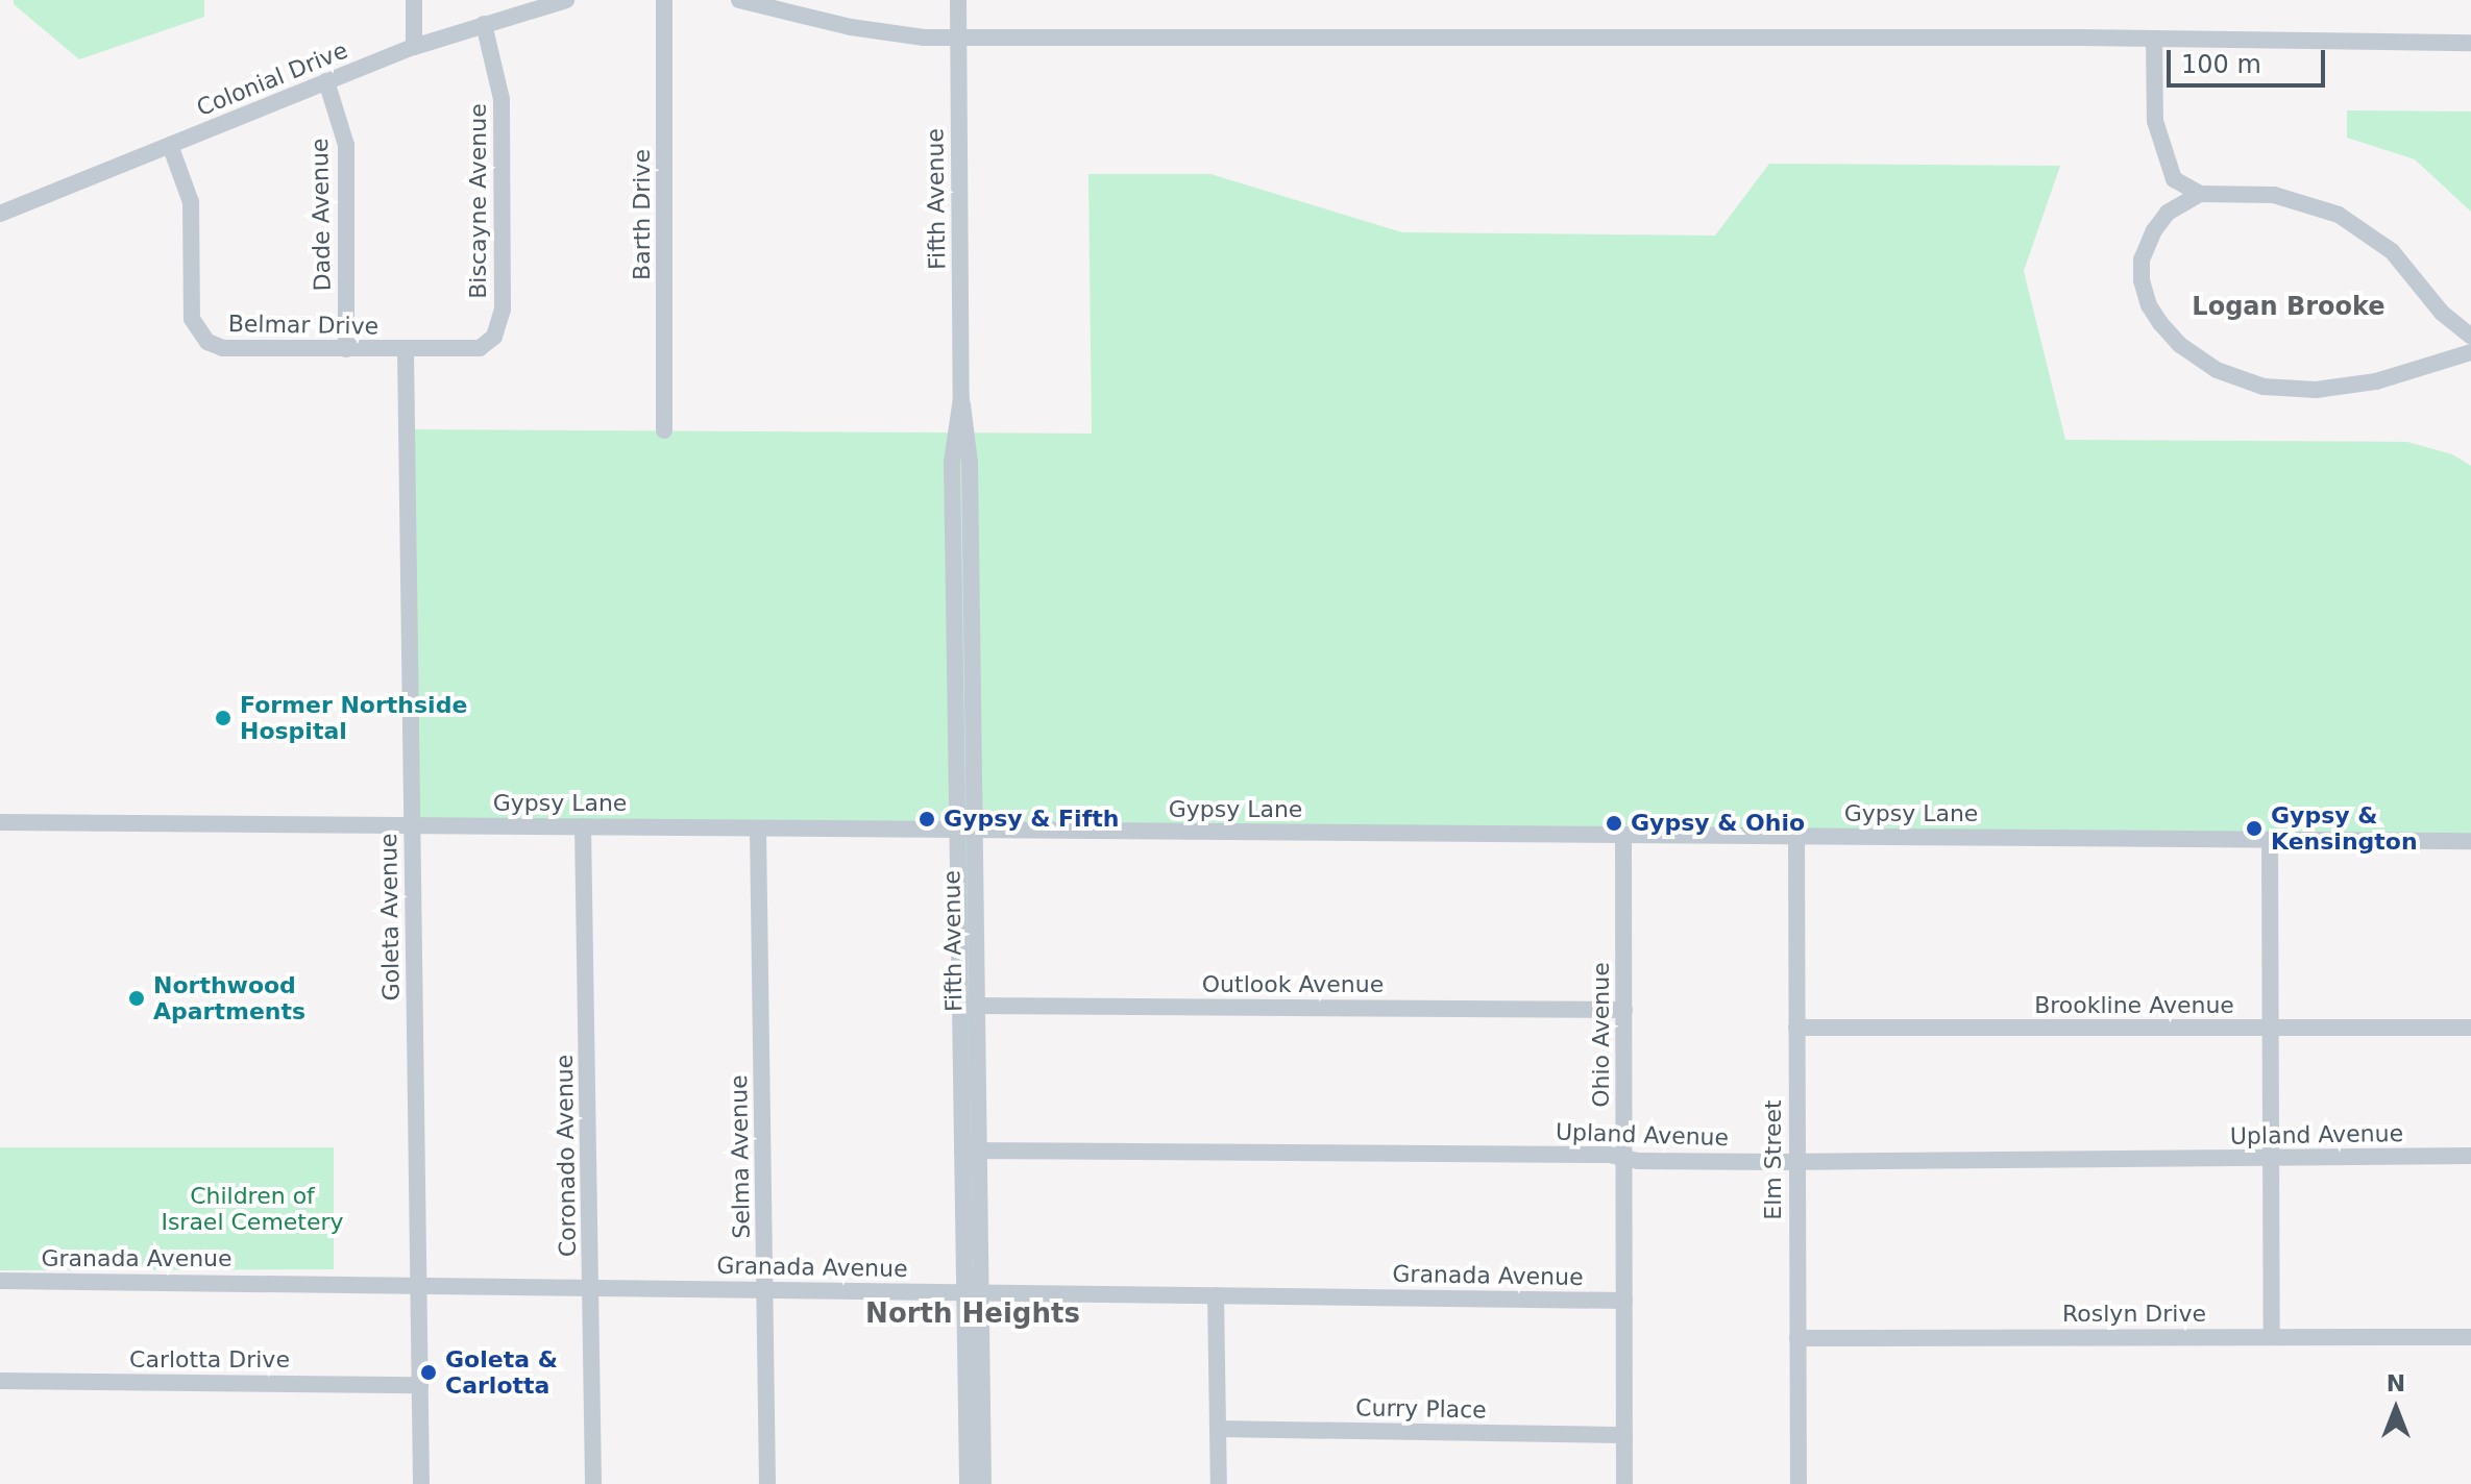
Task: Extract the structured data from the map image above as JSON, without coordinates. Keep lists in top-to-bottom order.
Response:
{
  "streets": {
    "street": [
      "Colonial Drive",
      "Fifth Avenue",
      "Biscayne Avenue",
      "Dade Avenue",
      "Barth Drive",
      "Belmar Drive",
      "Gypsy Lane",
      "Goleta Avenue",
      "Outlook Avenue",
      "Brookline Avenue",
      "Ohio Avenue",
      "Upland Avenue",
      "Coronado Avenue",
      "Selma Avenue",
      "Elm Street",
      "Granada Avenue",
      "Roslyn Drive",
      "Carlotta Drive",
      "Curry Place"
    ]
  },
  "crossings": [
    ["Colonial Drive", "Biscayne Avenue"],
    ["Colonial Drive", "Dade Avenue"],
    ["Colonial Drive", "Belmar Drive"],
    ["Fifth Avenue", "Gypsy Lane"],
    ["Fifth Avenue", "Outlook Avenue"],
    ["Fifth Avenue", "Upland Avenue"],
    ["Fifth Avenue", "Granada Avenue"],
    ["Biscayne Avenue", "Belmar Drive"],
    ["Biscayne Avenue", "Goleta Avenue"],
    ["Dade Avenue", "Belmar Drive"],
    ["Belmar Drive", "Goleta Avenue"],
    ["Gypsy Lane", "Goleta Avenue"],
    ["Gypsy Lane", "Ohio Avenue"],
    ["Gypsy Lane", "Coronado Avenue"],
    ["Gypsy Lane", "Selma Avenue"],
    ["Gypsy Lane", "Elm Street"],
    ["Goleta Avenue", "Granada Avenue"],
    ["Goleta Avenue", "Carlotta Drive"],
    ["Outlook Avenue", "Ohio Avenue"],
    ["Brookline Avenue", "Elm Street"],
    ["Ohio Avenue", "Upland Avenue"],
    ["Ohio Avenue", "Granada Avenue"],
    ["Ohio Avenue", "Curry Place"],
    ["Upland Avenue", "Elm Street"],
    ["Coronado Avenue", "Granada Avenue"],
    ["Selma Avenue", "Granada Avenue"],
    ["Elm Street", "Roslyn Drive"]
  ],
  "districts": ["Logan Brooke", "North Heights"],
  "parks": ["Children of Israel Cemetery"],
  "places": [
    "Former Northside Hospital",
    "Gypsy & Fifth",
    "Gypsy & Ohio",
    "Gypsy & Kensington",
    "Northwood Apartments",
    "Goleta & Carlotta"
  ],
  "scale_bar": "100 m",
  "north": "top"
}
